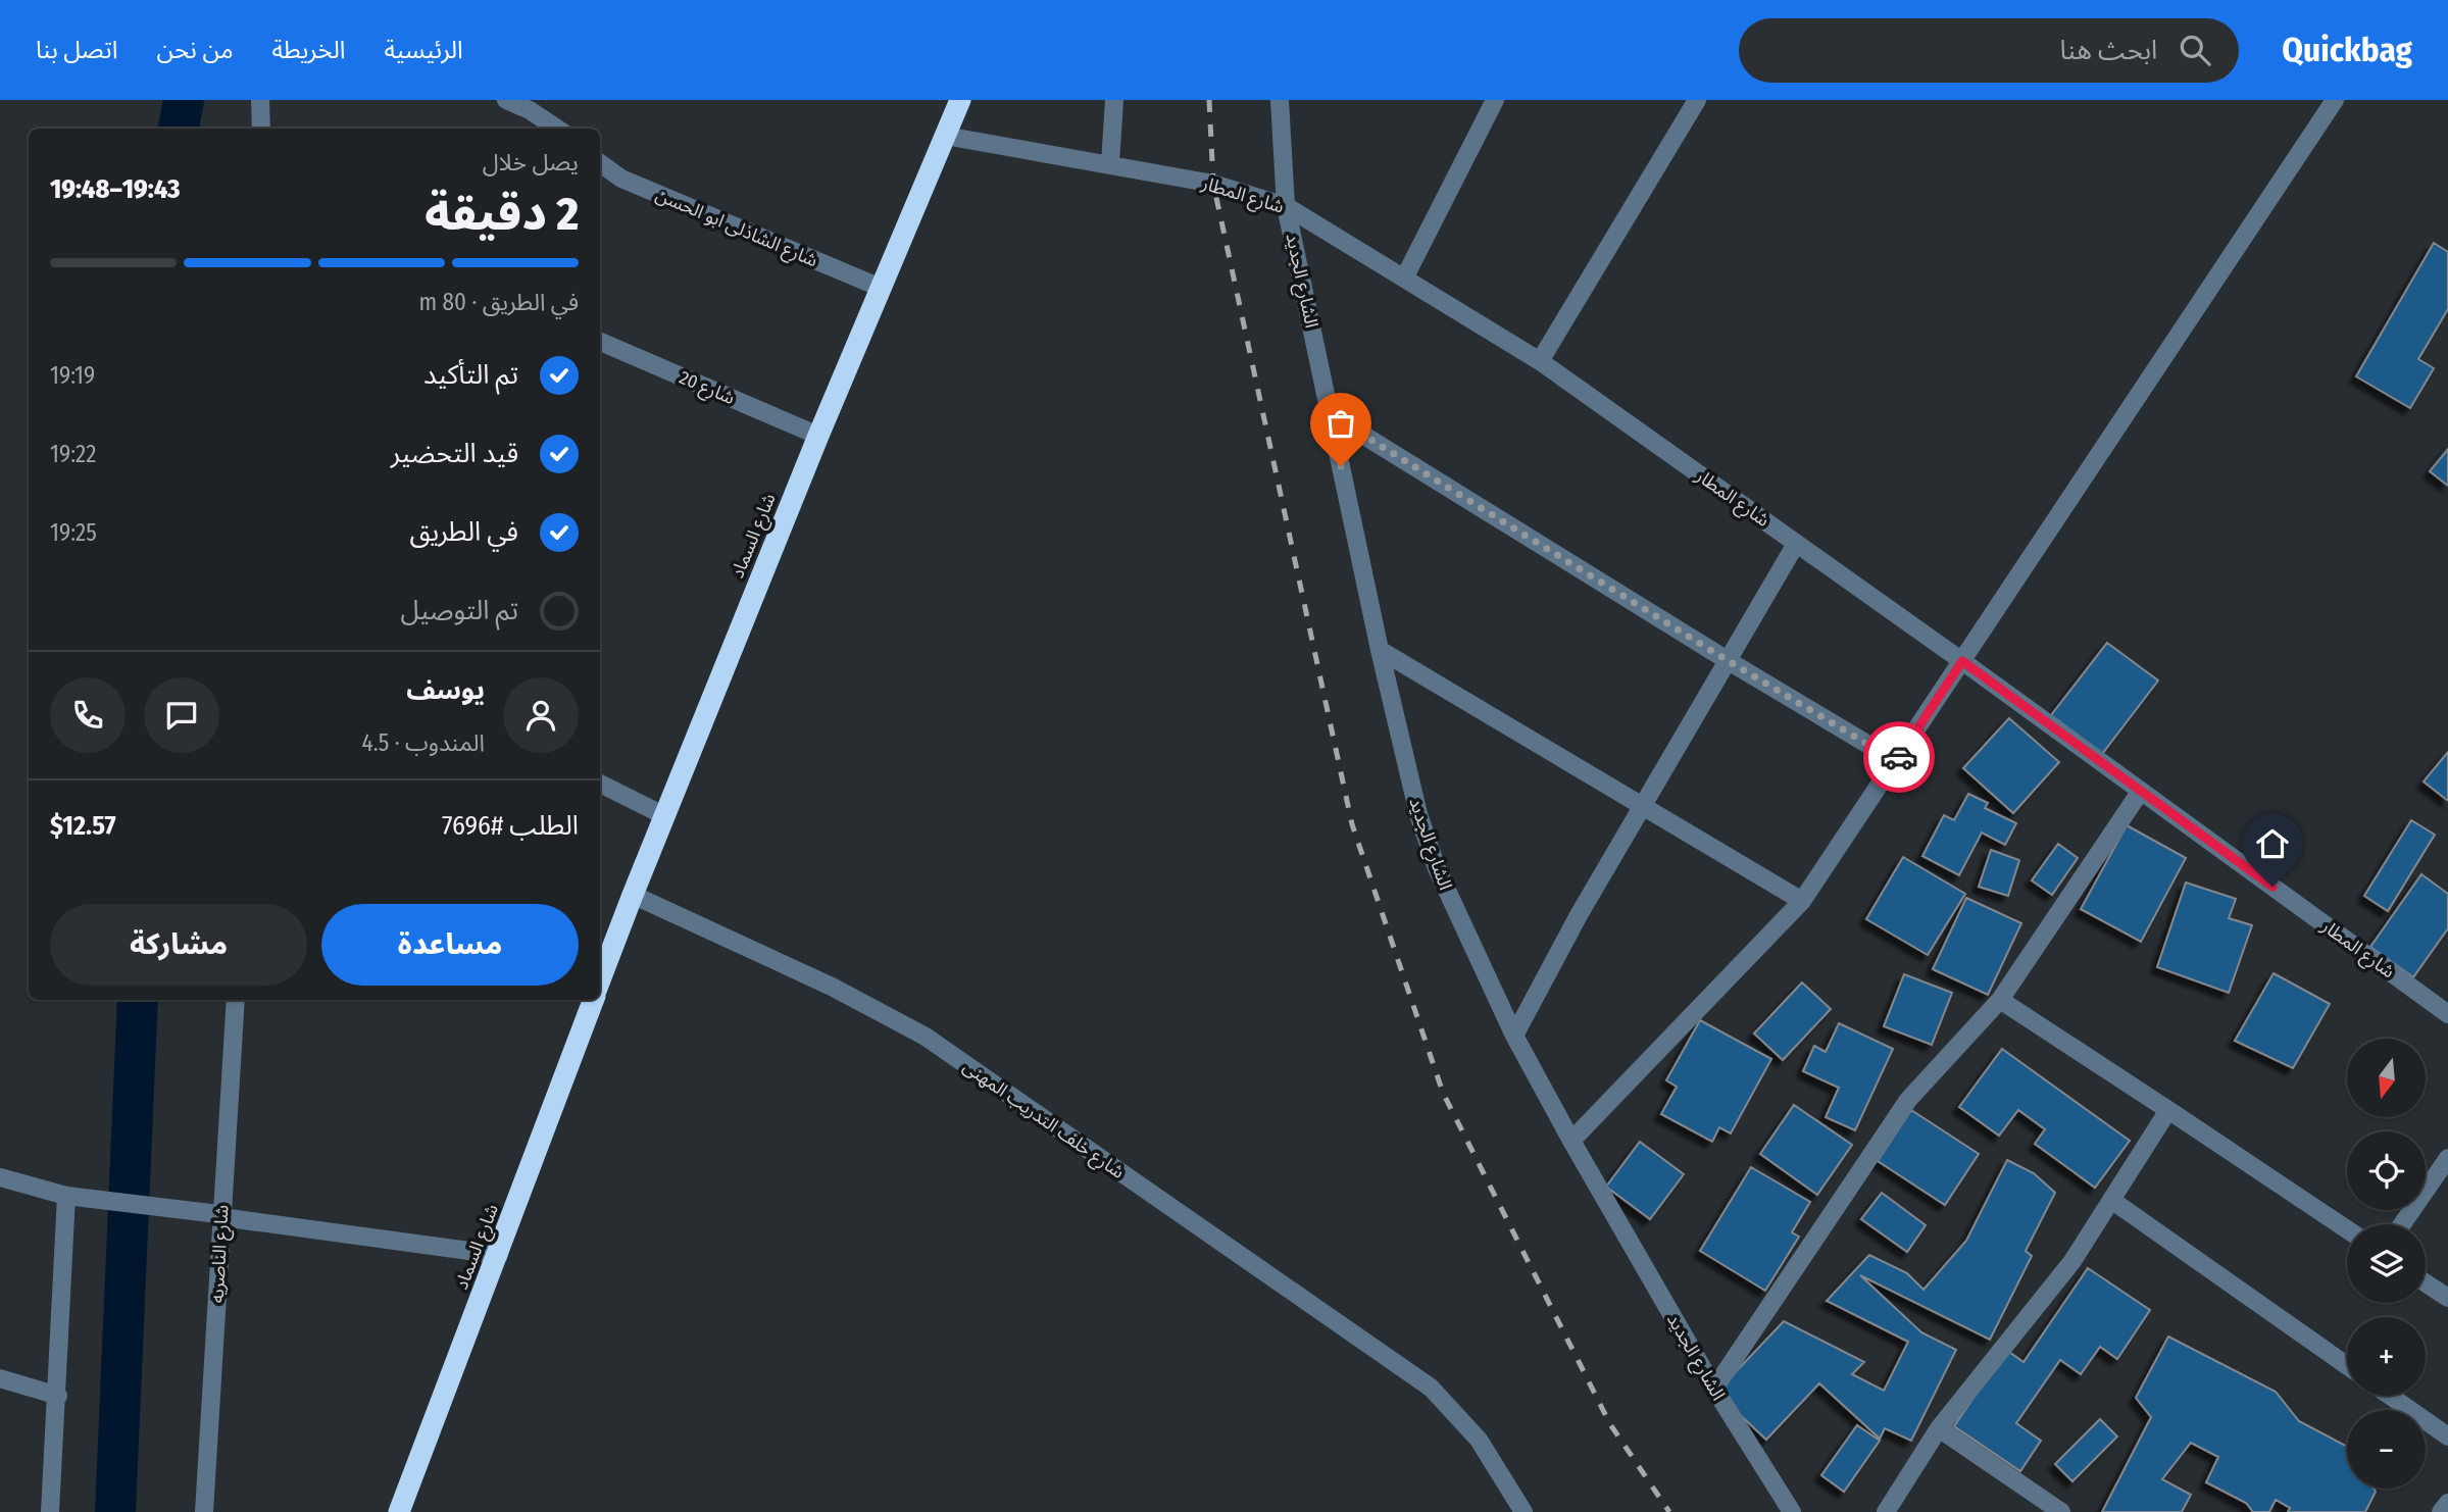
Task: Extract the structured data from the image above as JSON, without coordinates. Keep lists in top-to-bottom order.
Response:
{
  "streets": {
    "highway": ["شارع السماد"],
    "street": [
      "شارع المطار",
      "شارع الشاذلى ابو الحسن",
      "الشارع الجديد",
      "شارع 20",
      "شارع خلف التدريب المهنى",
      "شارع الناصريه"
    ]
  },
  "crossings": [
    ["شارع المطار", "الشارع الجديد"],
    ["شارع المطار", "شارع السماد"],
    ["شارع الشاذلى ابو الحسن", "شارع السماد"],
    ["شارع 20", "شارع السماد"],
    ["شارع السماد", "شارع خلف التدريب المهنى"]
  ],
  "north": "bottom",
  "page": {
    "header": "Quickbag",
    "search": "ابحث هنا",
    "nav": [
      "الرئيسية",
      "الخريطة",
      "من نحن",
      "اتصل بنا"
    ],
    "heading": ["2 دقيقة", "يصل خلال", "19:43–19:48"],
    "panel": [
      "يوسف",
      "المندوب · 4.5",
      "الطلب #7696",
      "$12.57"
    ],
    "bar": "في الطريق · 80 m",
    "list": [
      ["تم التأكيد", "19:19"],
      ["قيد التحضير", "19:22"],
      ["في الطريق", "19:25"],
      "تم التوصيل"
    ],
    "buttons": ["مساعدة", "مشاركة"],
    "map_buttons": ["+", "−"]
  }
}
